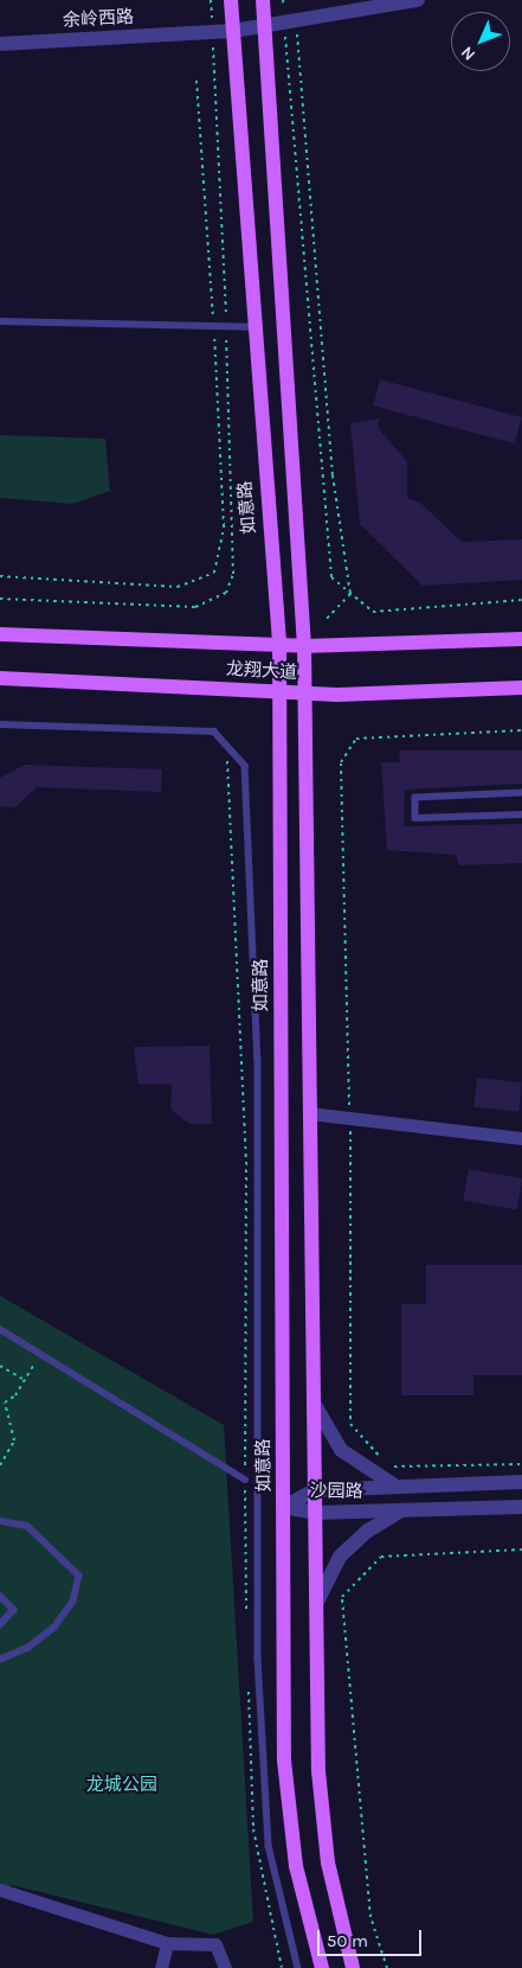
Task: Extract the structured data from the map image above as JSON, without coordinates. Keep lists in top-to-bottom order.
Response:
{
  "streets": {
    "main road": ["如意路", "龙翔大道"],
    "street": ["余岭西路", "沙园路"]
  },
  "crossings": [
    ["余岭西路", "如意路"],
    ["如意路", "龙翔大道"],
    ["如意路", "沙园路"]
  ],
  "parks": ["龙城公园"],
  "scale_bar": "50 m",
  "north": "bottom left"
}
